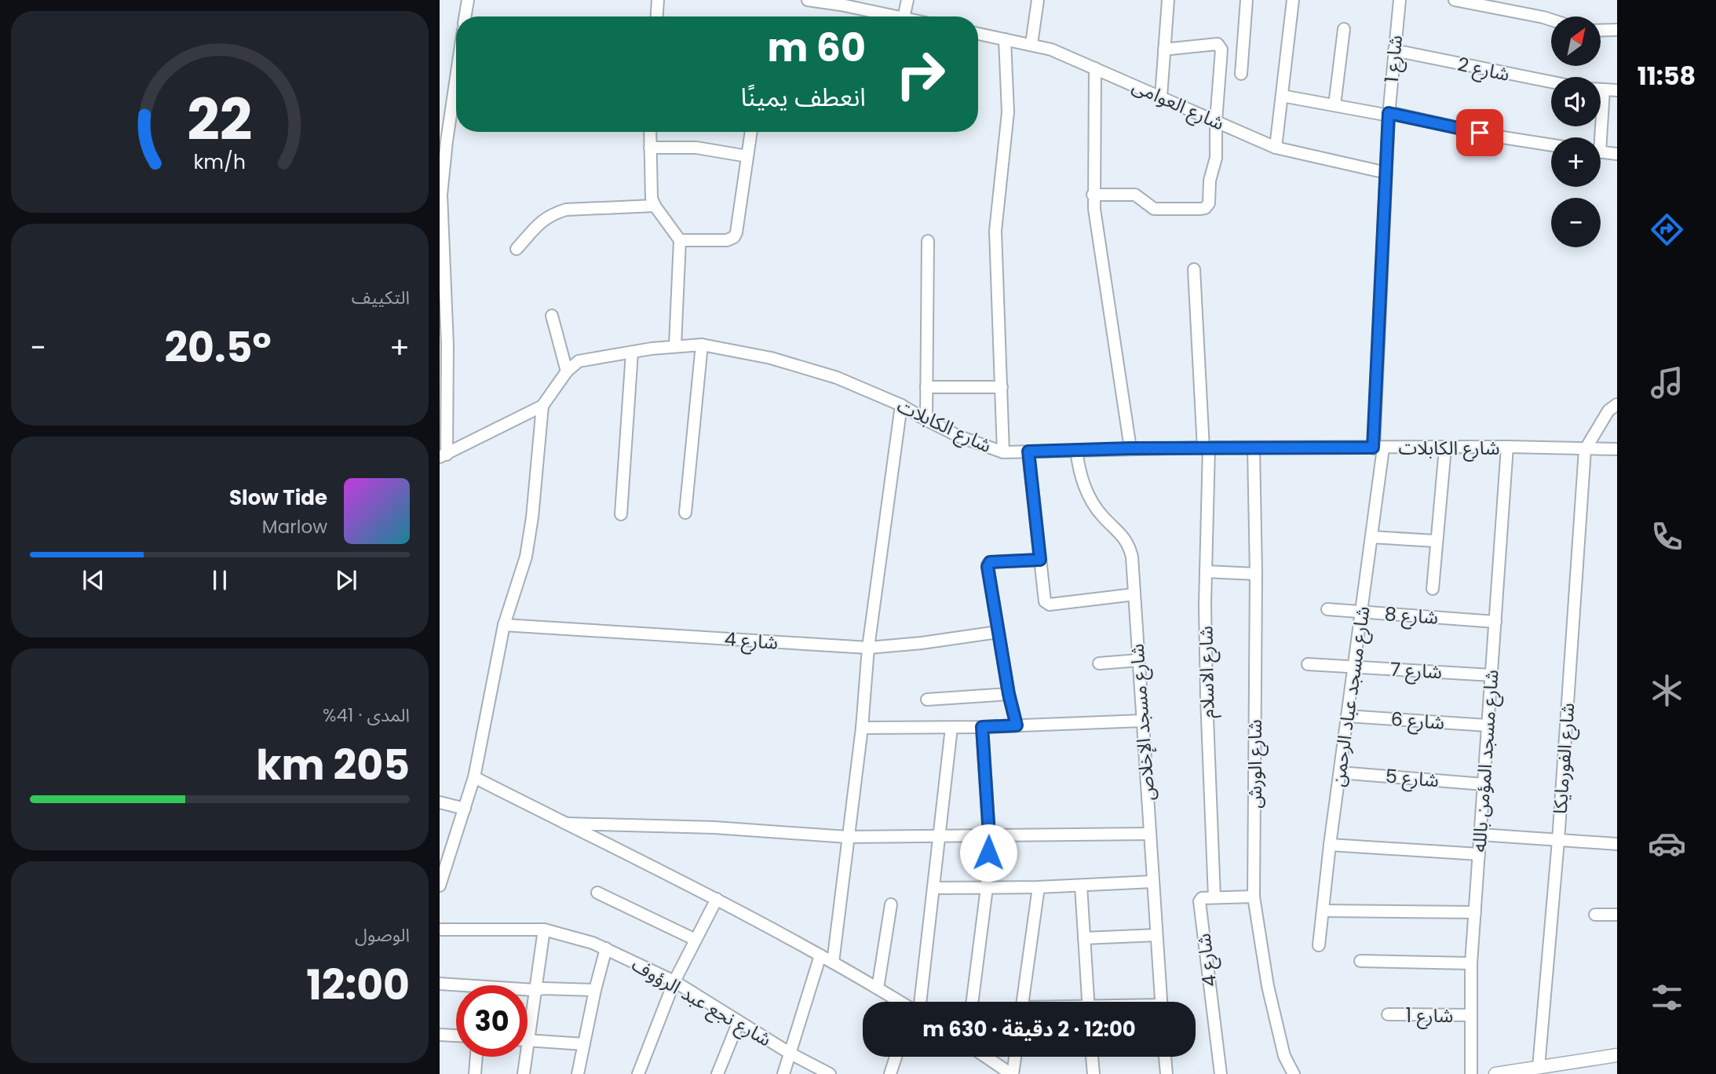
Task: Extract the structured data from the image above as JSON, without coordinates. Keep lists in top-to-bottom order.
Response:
{
  "streets": {
    "street": [
      "شارع 1",
      "شارع 2",
      "شارع العوامى",
      "شارع الكابلات",
      "شارع 8",
      "شارع 4",
      "شارع 7",
      "شارع الاسلام",
      "شارع مسجد عباد الرحمن",
      "شارع 6",
      "شارع مسجد الإخلاص",
      "شارع الفورمايكا",
      "شارع مسجد المؤمن بالله",
      "شارع الورش",
      "شارع 5",
      "شارع نجع عبد الرؤوف"
    ]
  },
  "crossings": [
    ["شارع 1", "شارع 2"],
    ["شارع 1", "شارع العوامى"],
    ["شارع 1", "شارع الكابلات"],
    ["شارع 1", "شارع مسجد عباد الرحمن"],
    ["شارع 1", "شارع مسجد المؤمن بالله"],
    ["شارع الكابلات", "شارع الاسلام"],
    ["شارع الكابلات", "شارع مسجد عباد الرحمن"],
    ["شارع الكابلات", "شارع مسجد الإخلاص"],
    ["شارع الكابلات", "شارع الفورمايكا"],
    ["شارع الكابلات", "شارع مسجد المؤمن بالله"],
    ["شارع الكابلات", "شارع الورش"],
    ["شارع 8", "شارع مسجد عباد الرحمن"],
    ["شارع 8", "شارع مسجد المؤمن بالله"],
    ["شارع 4", "شارع الاسلام"],
    ["شارع 7", "شارع مسجد عباد الرحمن"],
    ["شارع 7", "شارع مسجد المؤمن بالله"],
    ["شارع مسجد عباد الرحمن", "شارع 6"],
    ["شارع مسجد عباد الرحمن", "شارع 5"],
    ["شارع 6", "شارع مسجد المؤمن بالله"],
    ["شارع مسجد المؤمن بالله", "شارع 5"]
  ],
  "north": "top right",
  "page": {
    "tabs": "11:58",
    "map_buttons": ["+", "−"],
    "turn": ["60 m", "انعطف يمينًا"],
    "tile": [
      "التكييف",
      ["المدى · 41%", "205 km"],
      ["الوصول", "12:00"]
    ],
    "heat": ["−", "20.5°", "+"],
    "song": ["Slow Tide", "Marlow"],
    "limit": "30",
    "trip": "12:00 · 2 دقيقة · 630 m",
    "gauge": ["22", "km/h"]
  }
}
